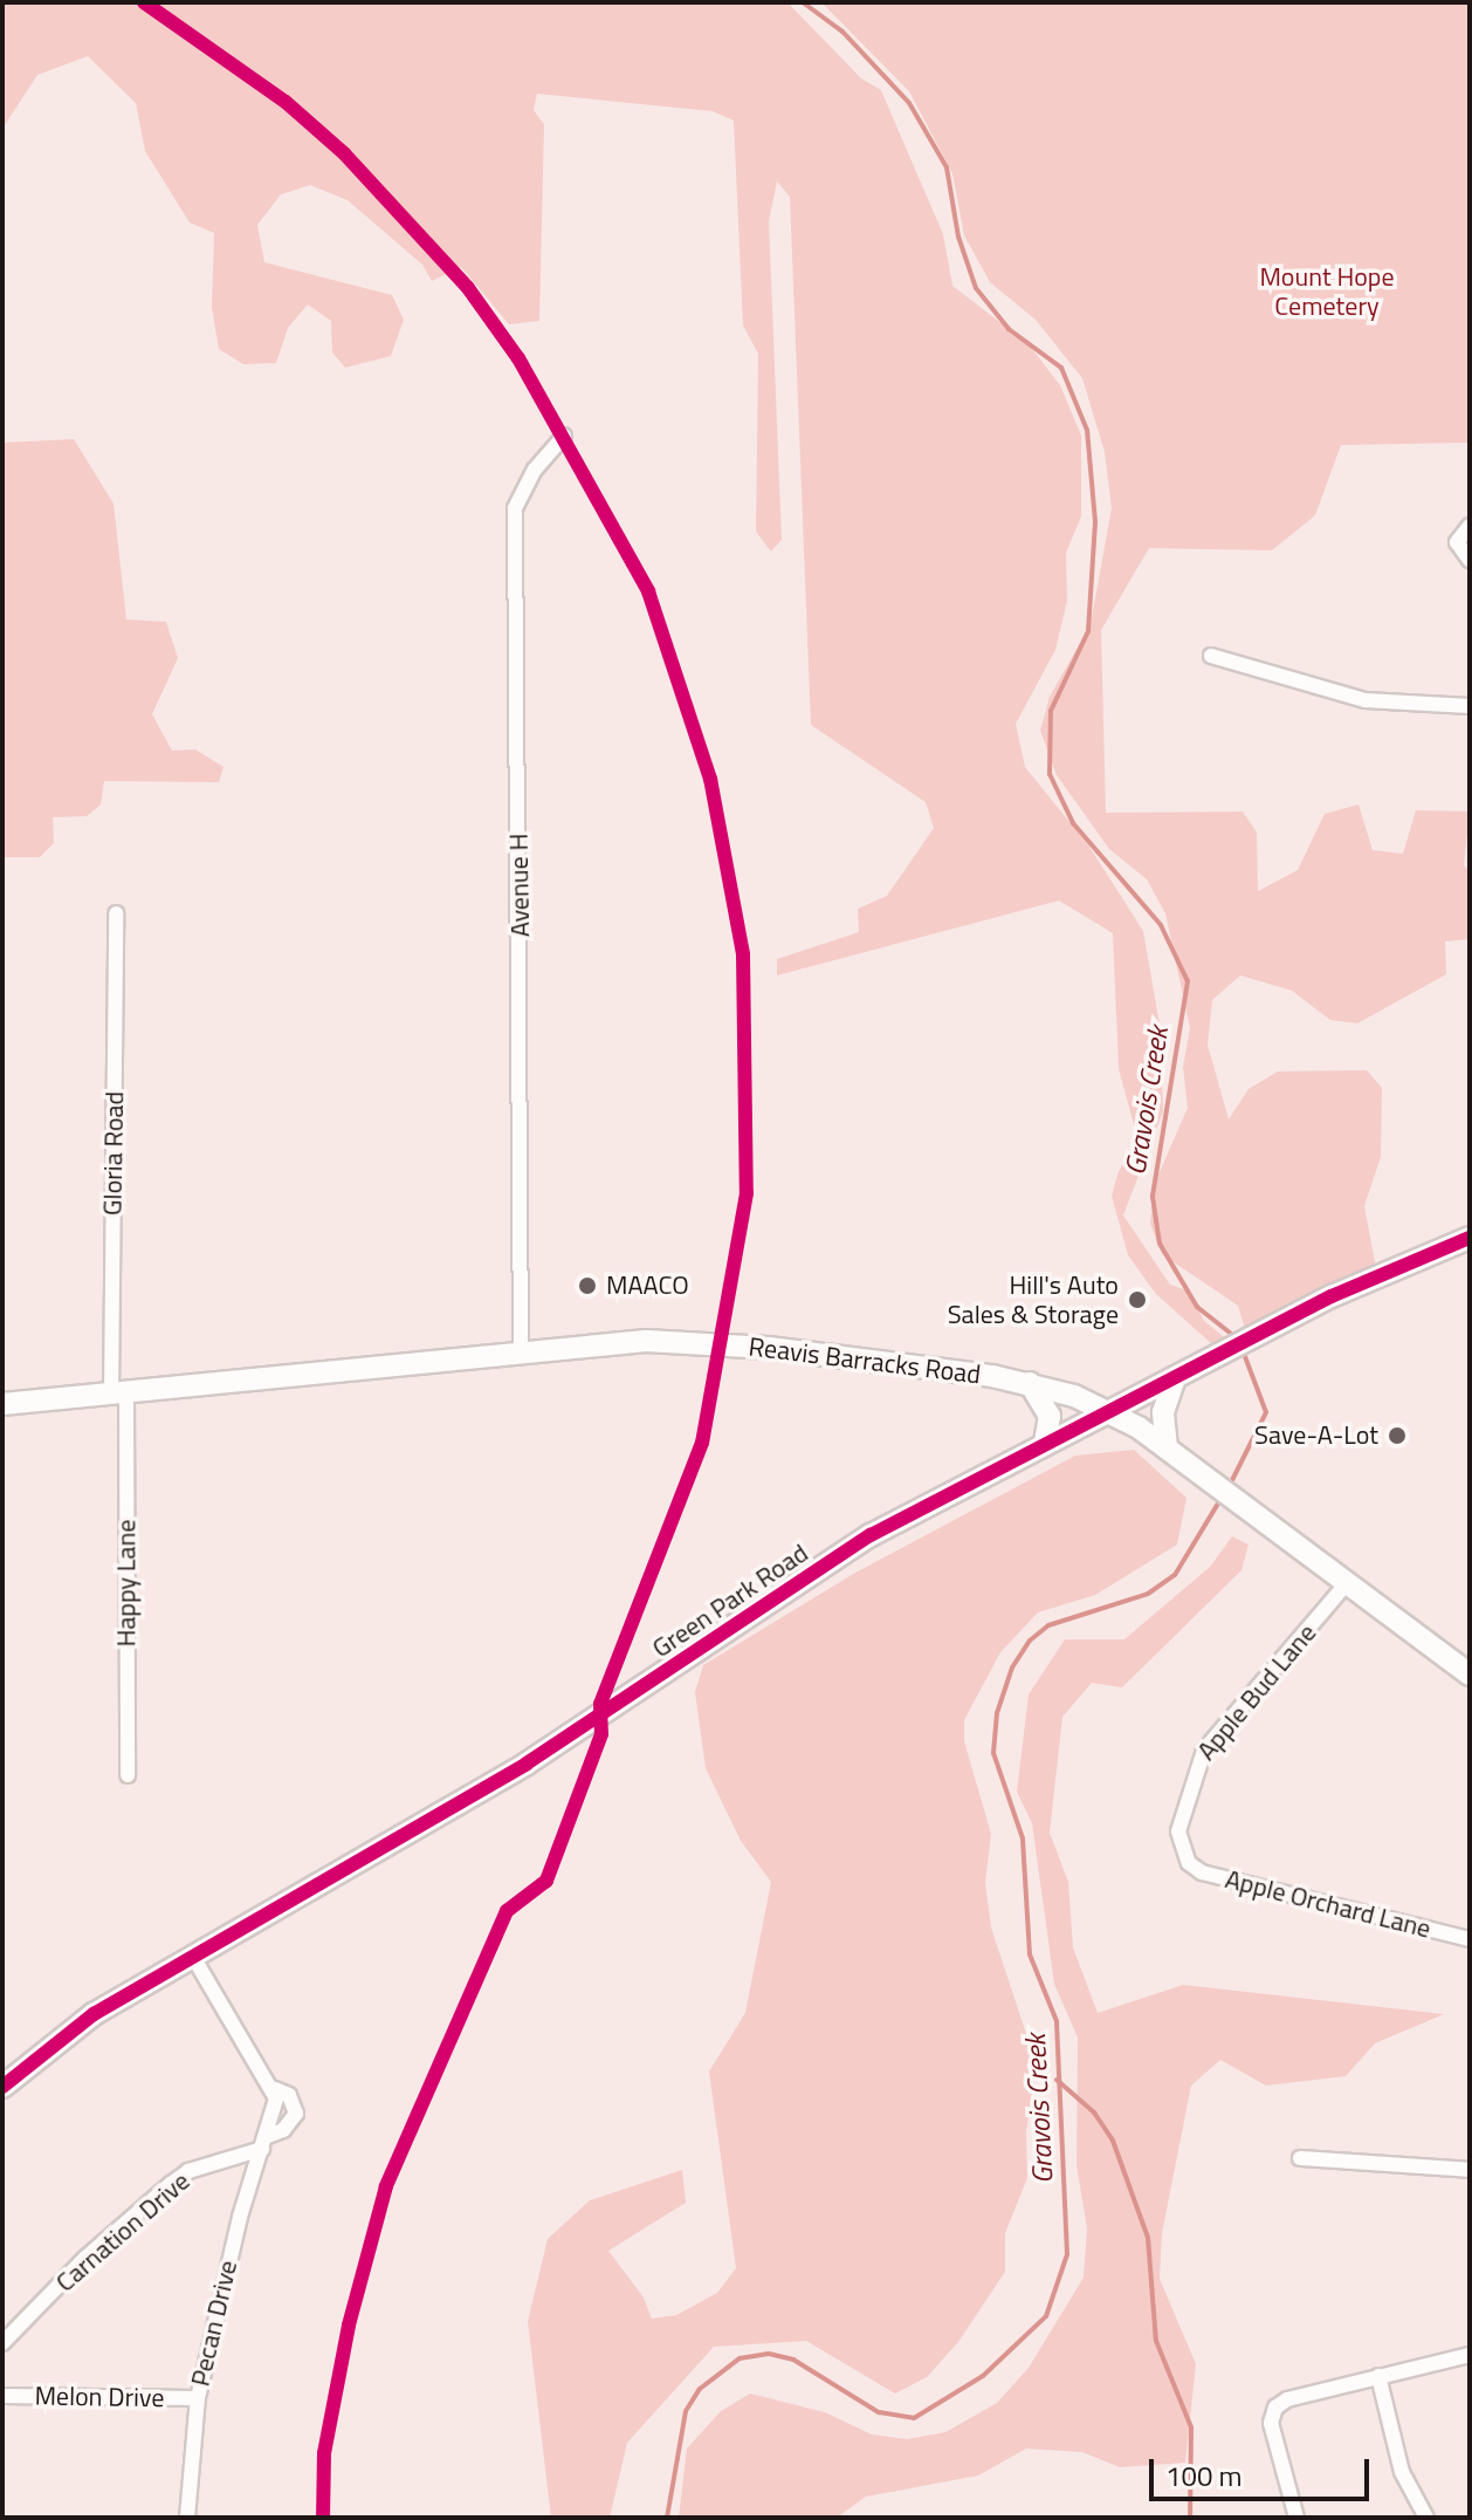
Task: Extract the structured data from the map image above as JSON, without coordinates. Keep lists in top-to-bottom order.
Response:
{
  "streets": {
    "street": [
      "Avenue H",
      "Gloria Road",
      "Reavis Barracks Road",
      "Happy Lane",
      "Green Park Road",
      "Apple Bud Lane",
      "Apple Orchard Lane",
      "Carnation Drive",
      "Pecan Drive",
      "Melon Drive"
    ]
  },
  "crossings": [
    ["Avenue H", "Reavis Barracks Road"],
    ["Gloria Road", "Reavis Barracks Road"],
    ["Gloria Road", "Happy Lane"],
    ["Reavis Barracks Road", "Happy Lane"],
    ["Reavis Barracks Road", "Green Park Road"],
    ["Reavis Barracks Road", "Apple Bud Lane"],
    ["Green Park Road", "Pecan Drive"],
    ["Apple Bud Lane", "Apple Orchard Lane"],
    ["Carnation Drive", "Pecan Drive"],
    ["Pecan Drive", "Melon Drive"]
  ],
  "water": ["Gravois Creek"],
  "parks": ["Mount Hope Cemetery"],
  "places": ["MAACO", "Hill's Auto Sales & Storage", "Save-A-Lot"],
  "scale_bar": "100 m"
}
